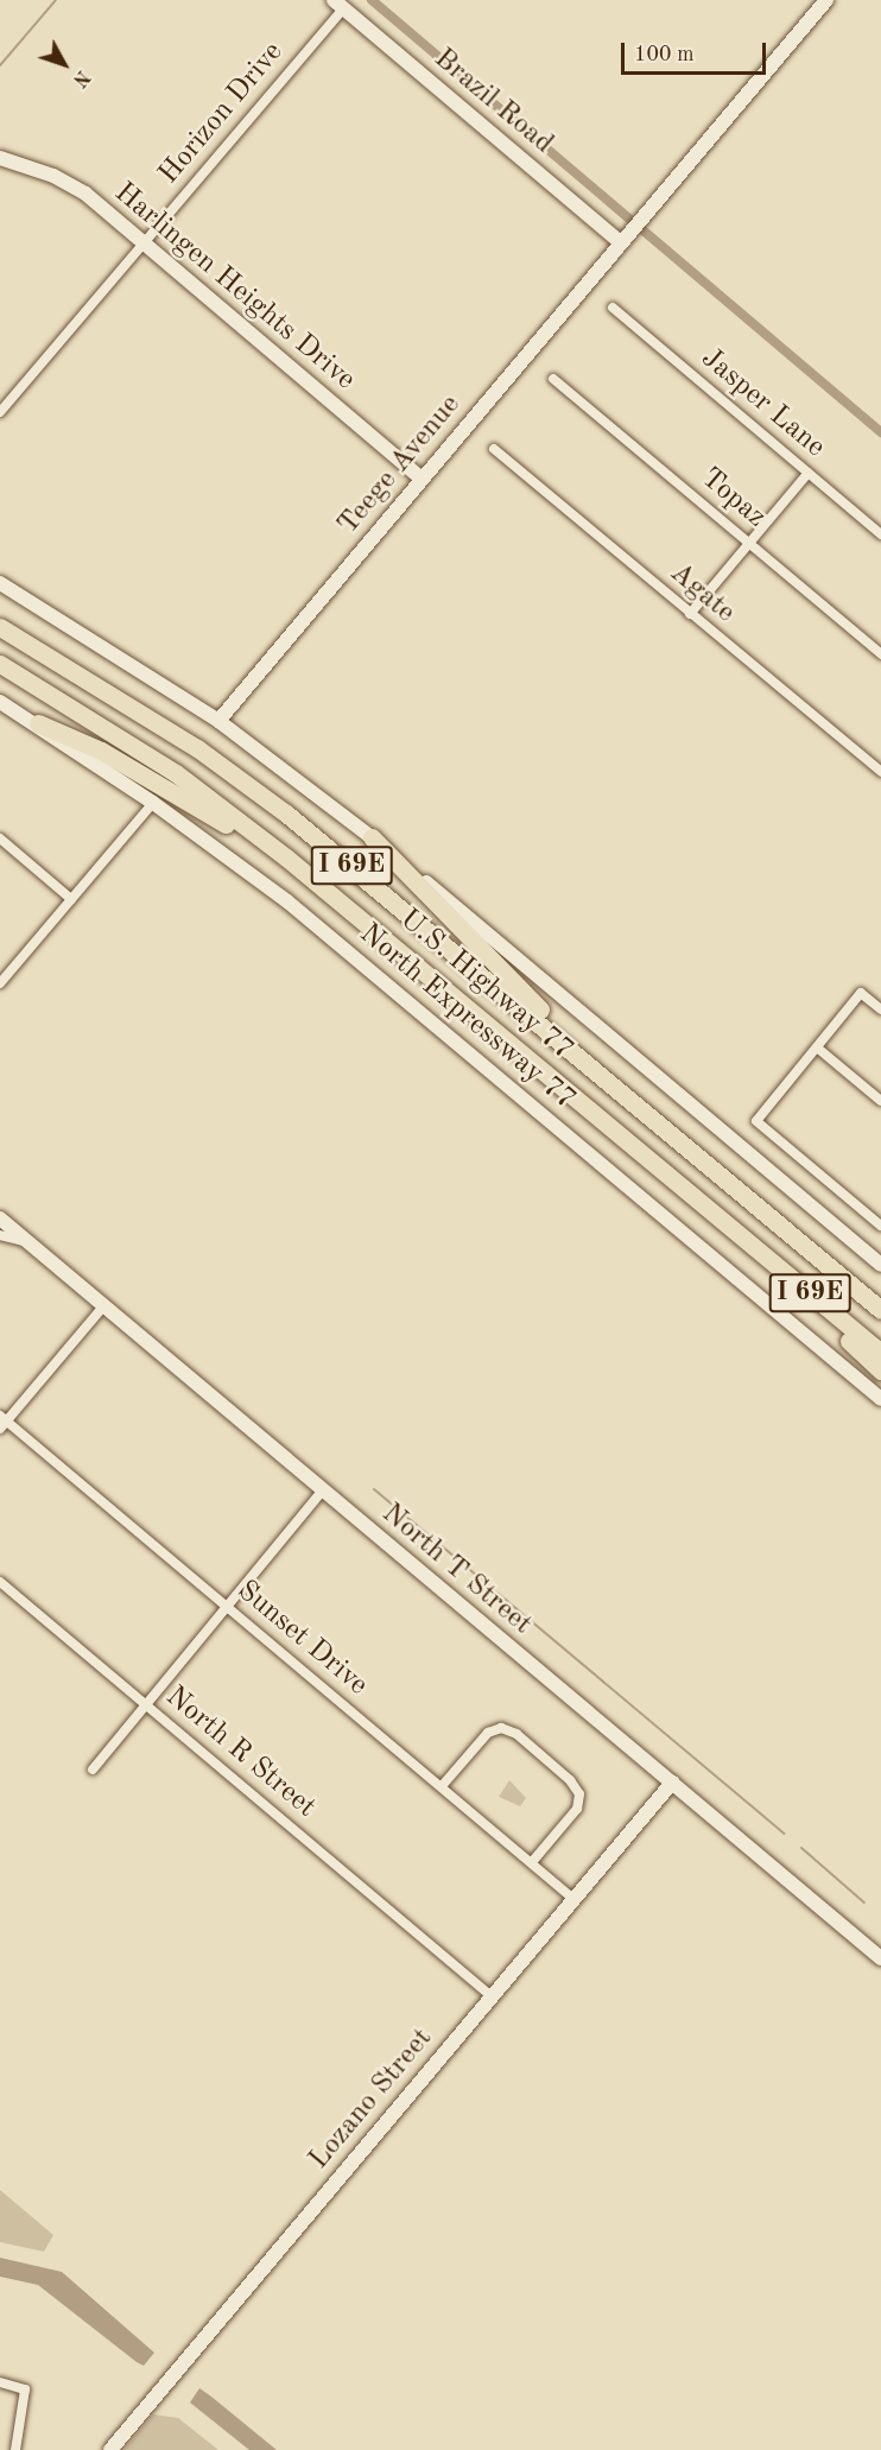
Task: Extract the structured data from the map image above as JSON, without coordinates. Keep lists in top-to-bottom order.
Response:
{
  "streets": {
    "highway": ["I 69E", "U.S. Highway 77"],
    "street": [
      "Brazil Road",
      "Horizon Drive",
      "Harlingen Heights Drive",
      "Jasper Lane",
      "Teege Avenue",
      "Topaz",
      "Agate",
      "North Expressway 77",
      "North T Street",
      "Sunset Drive",
      "North R Street",
      "Lozano Street"
    ]
  },
  "crossings": [
    ["Brazil Road", "Horizon Drive"],
    ["Brazil Road", "Teege Avenue"],
    ["Horizon Drive", "Harlingen Heights Drive"],
    ["Harlingen Heights Drive", "Teege Avenue"],
    ["North T Street", "Lozano Street"],
    ["Sunset Drive", "Lozano Street"],
    ["North R Street", "Lozano Street"]
  ],
  "scale_bar": "100 m",
  "north": "bottom right"
}
